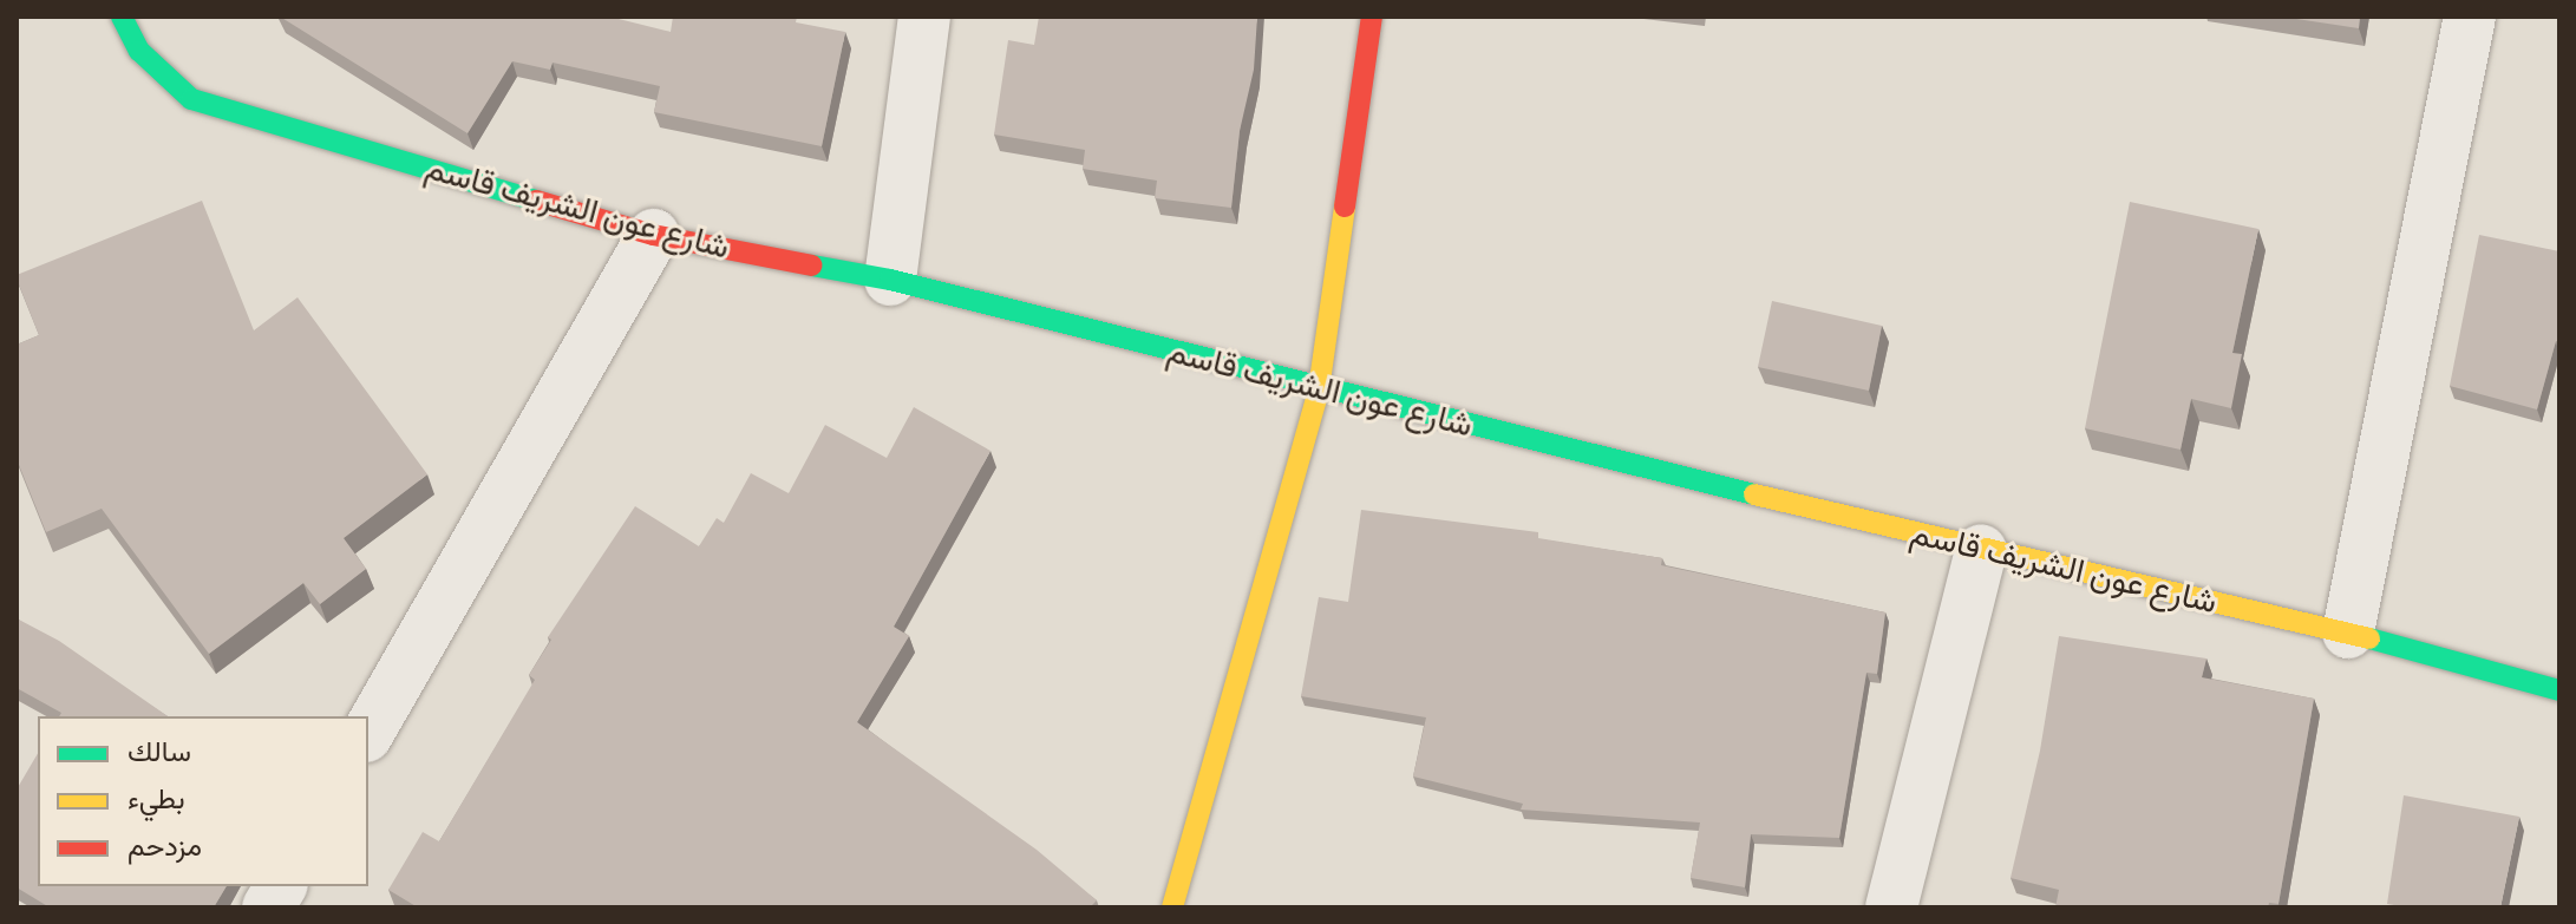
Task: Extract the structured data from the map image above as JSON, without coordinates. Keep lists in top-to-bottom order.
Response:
{
  "streets": {
    "street": ["شارع عون الشريف قاسم"]
  },
  "legend": ["سالك", "بطيء", "مزدحم"]
}
